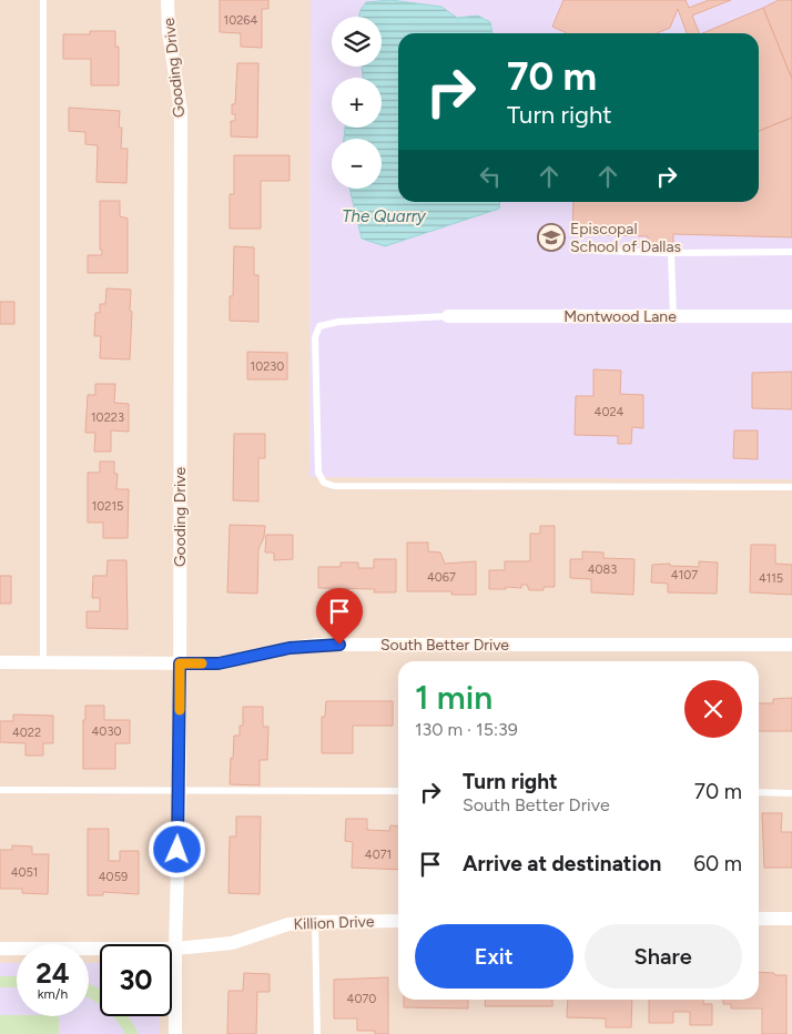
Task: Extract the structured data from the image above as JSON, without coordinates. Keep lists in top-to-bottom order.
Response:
{
  "streets": {
    "street": [
      "Gooding Drive",
      "Montwood Lane",
      "South Better Drive",
      "Killion Drive"
    ]
  },
  "crossings": [
    ["Gooding Drive", "South Better Drive"],
    ["Gooding Drive", "Killion Drive"]
  ],
  "water": ["The Quarry"],
  "places": {
    "school or university": ["Episcopal School of Dallas"]
  },
  "house_numbers": [
    "10264",
    "10230",
    "4024",
    "10223",
    "10215",
    "4083",
    "4107",
    "4067",
    "4115",
    "4030",
    "4022",
    "4071",
    "4051",
    "4059",
    "4070"
  ],
  "page": {
    "map_buttons": ["+", "−"],
    "turn": ["70 m", "Turn right"],
    "heading": ["1 min", "130 m · 15:39"],
    "list": [
      {
        "name": "Turn right",
        "note": "South Better Drive",
        "value": "70 m"
      },
      {
        "name": "Arrive at destination",
        "value": "60 m"
      }
    ],
    "buttons": ["Exit", "Share"],
    "speed": "24 km/h",
    "limit": "30"
  }
}
